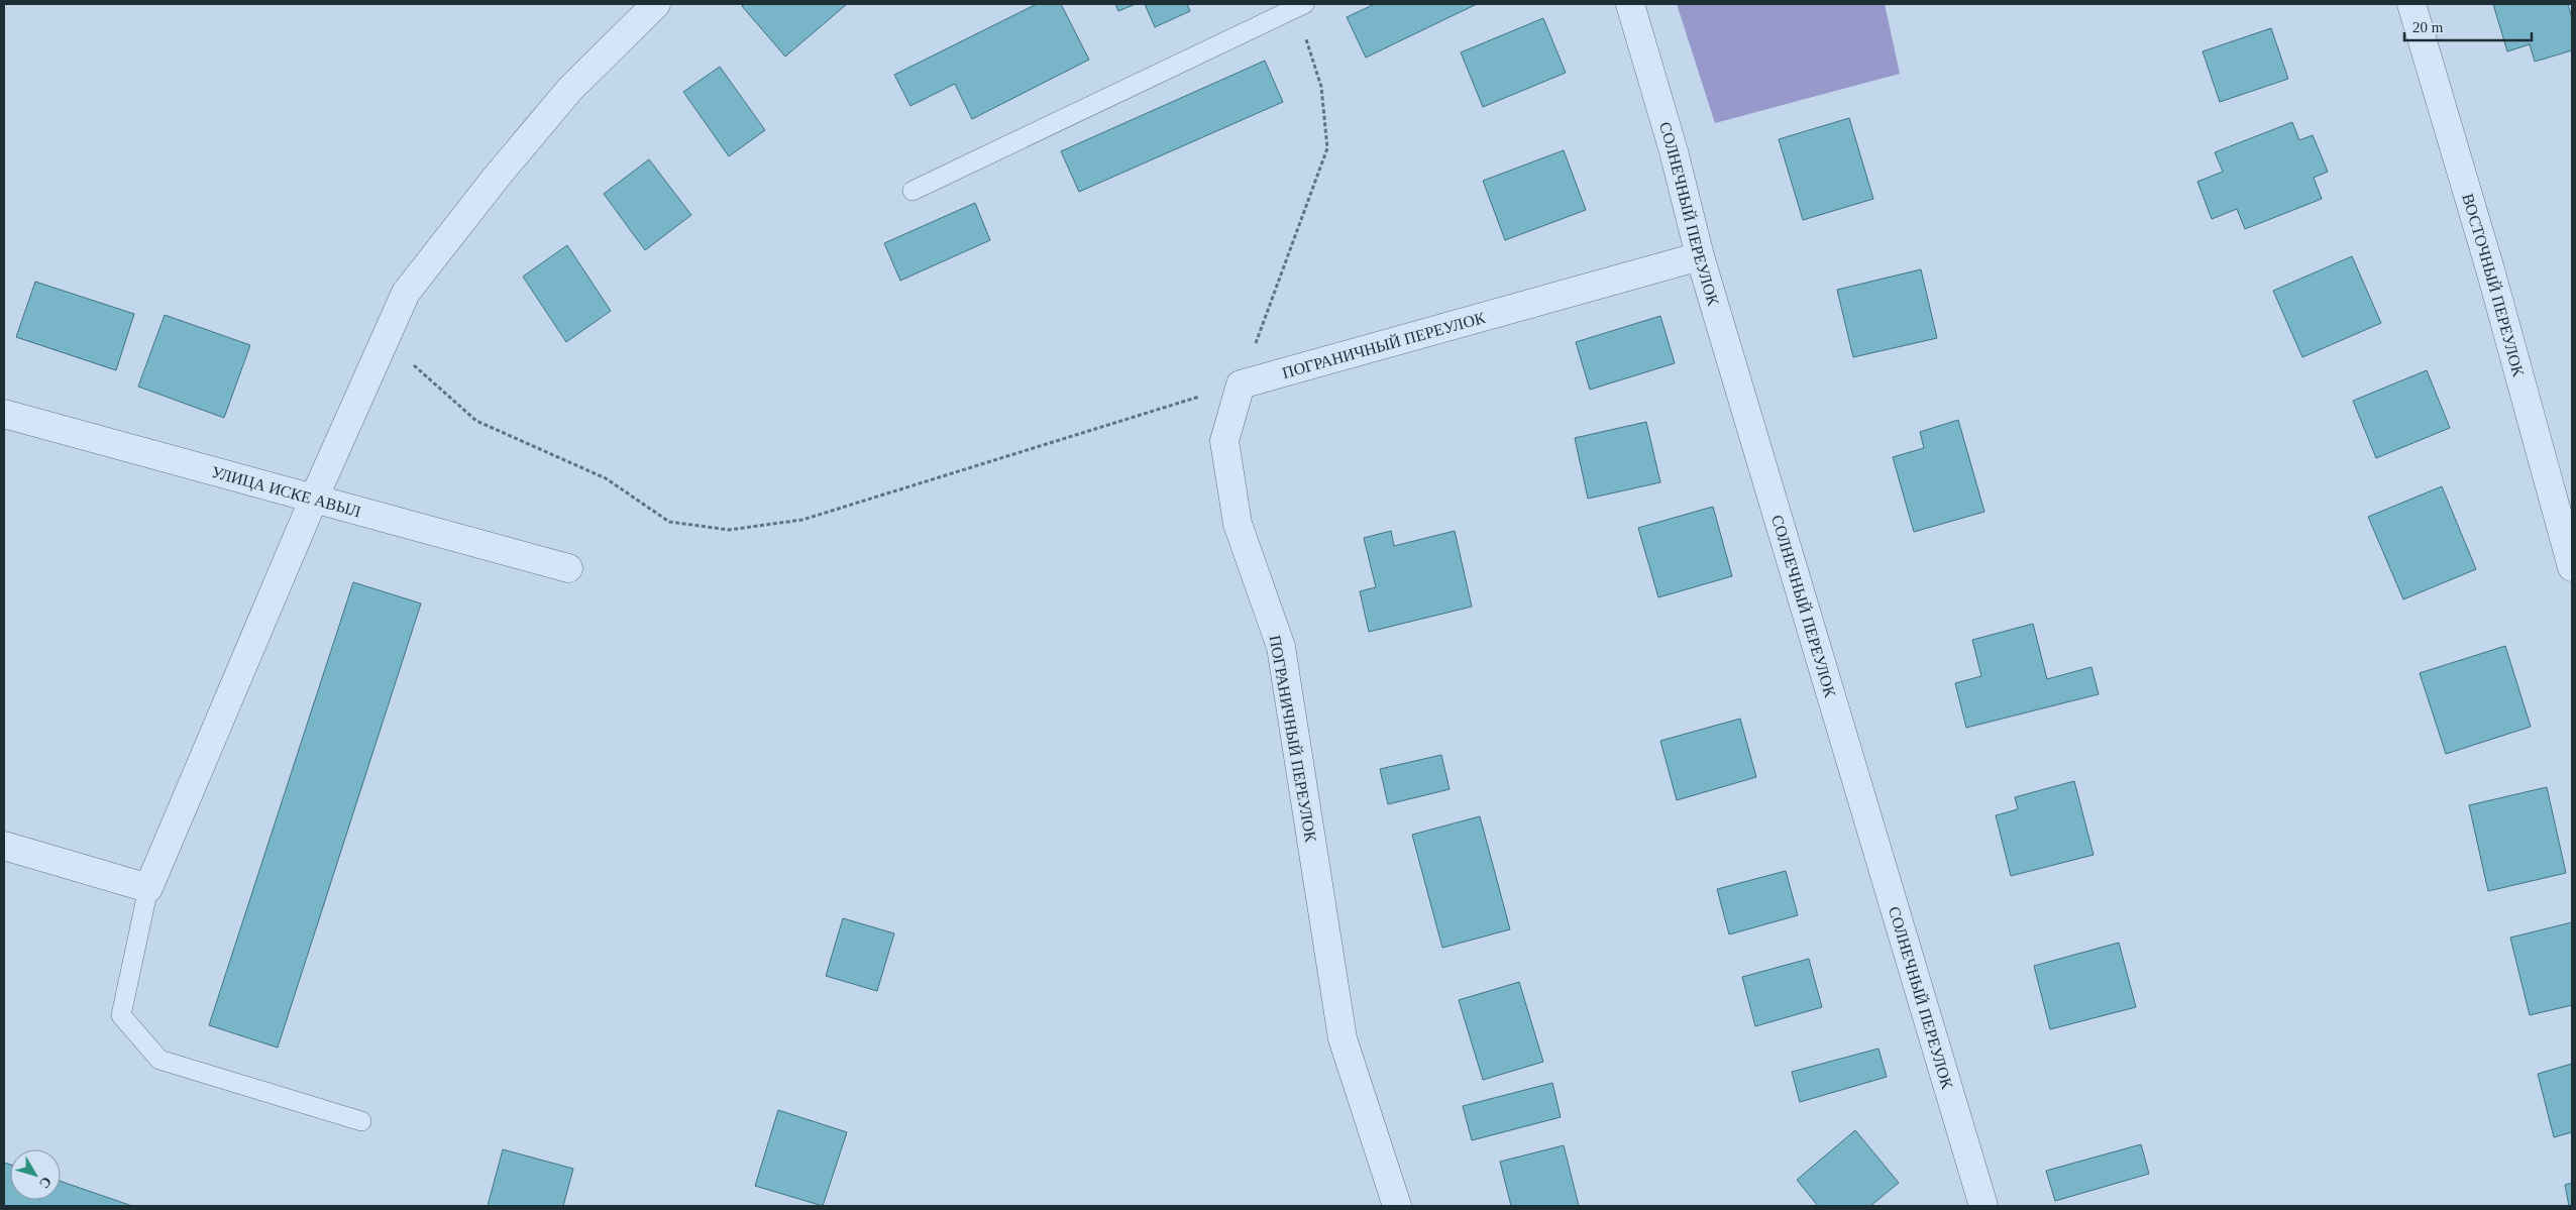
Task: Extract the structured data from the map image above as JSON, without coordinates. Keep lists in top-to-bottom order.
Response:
{
  "streets": {
    "street": [
      "СОЛНЕЧНЫЙ ПЕРЕУЛОК",
      "ВОСТОЧНЫЙ ПЕРЕУЛОК",
      "ПОГРАНИЧНЫЙ ПЕРЕУЛОК",
      "УЛИЦА ИСКЕ АВЫЛ"
    ]
  },
  "crossings": [
    ["СОЛНЕЧНЫЙ ПЕРЕУЛОК", "ПОГРАНИЧНЫЙ ПЕРЕУЛОК"]
  ],
  "scale_bar": "20 m",
  "north": "bottom right"
}
